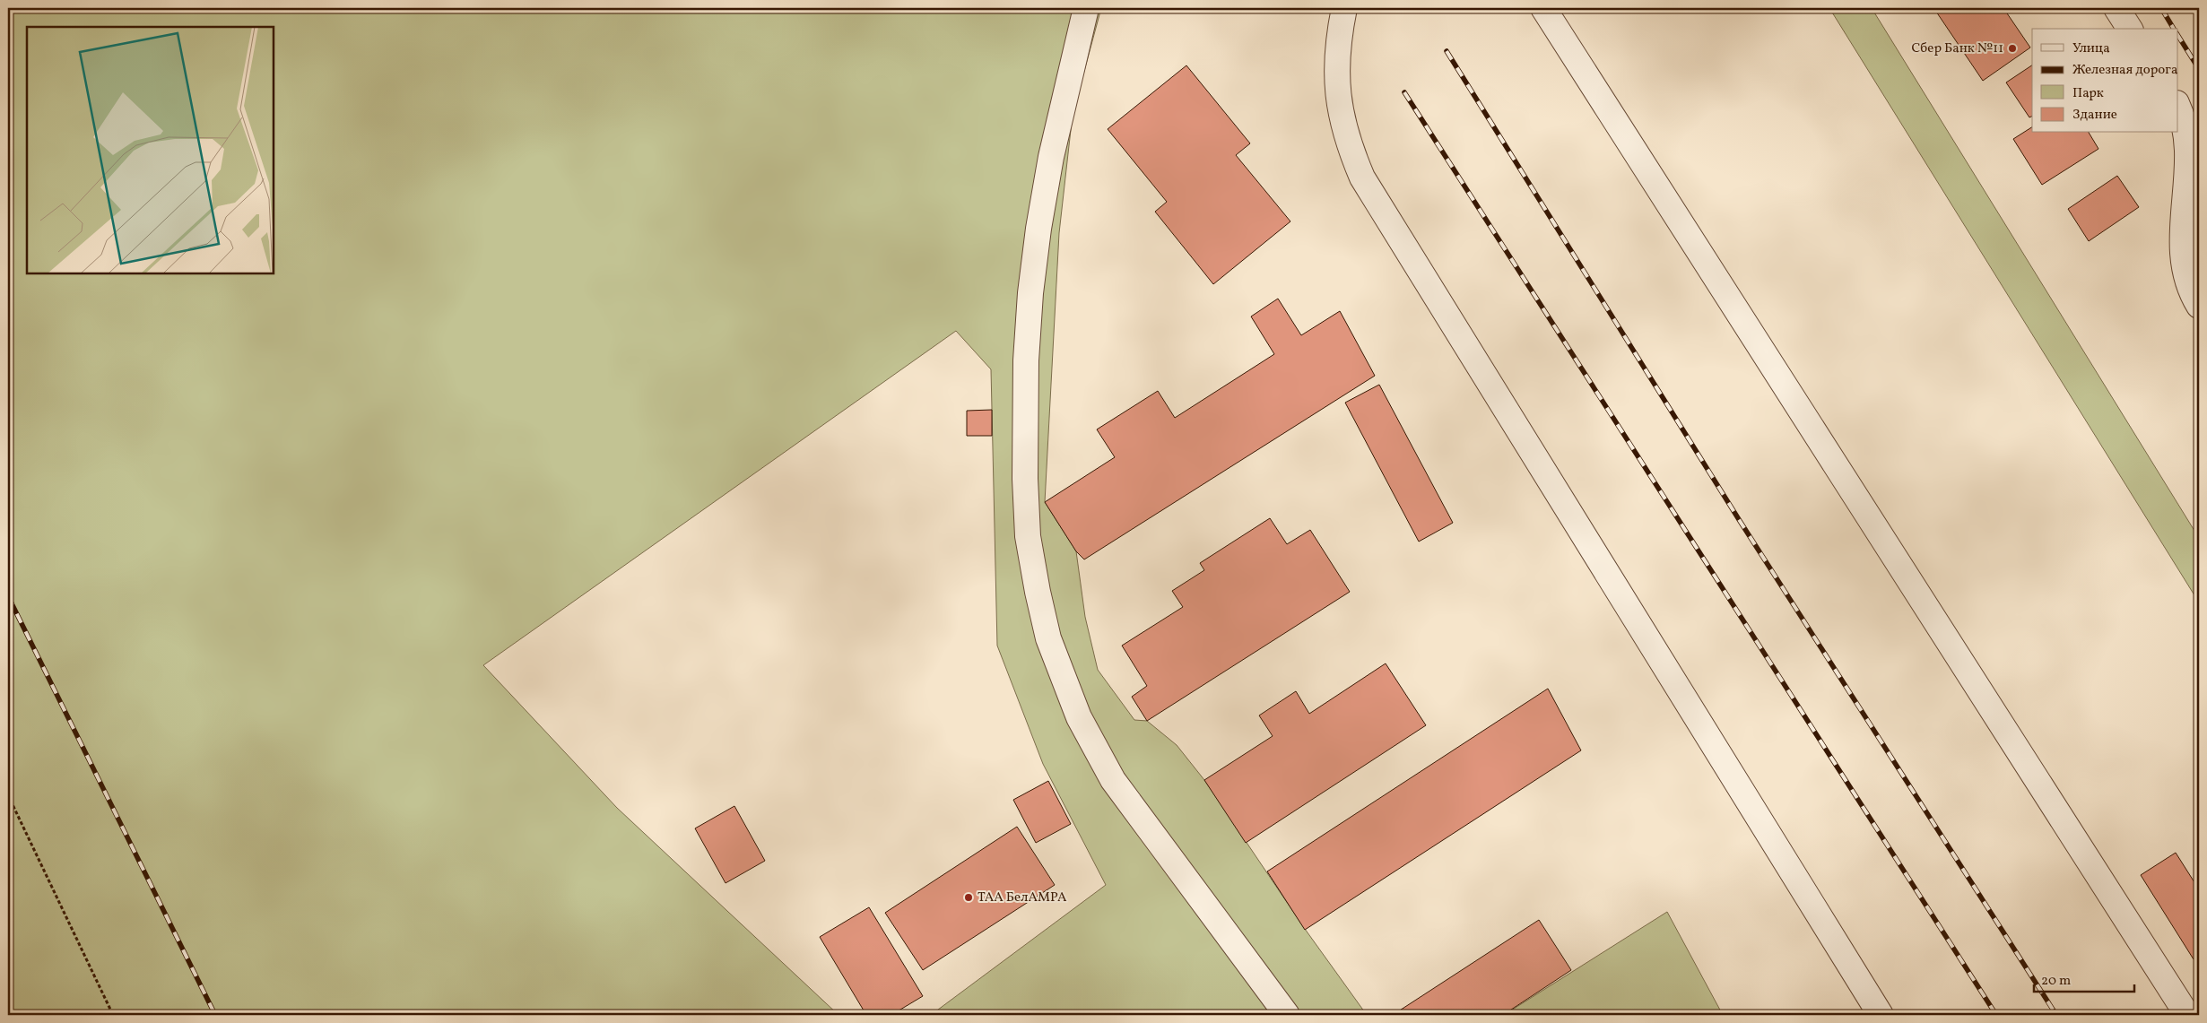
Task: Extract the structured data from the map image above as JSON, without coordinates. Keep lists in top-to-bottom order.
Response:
{
  "places": ["Сбер Банк №11", "ТАА БелАМРА"],
  "legend": [
    "Улица",
    "Железная дорога",
    "Парк",
    "Здание"
  ],
  "scale_bar": "20 m"
}
